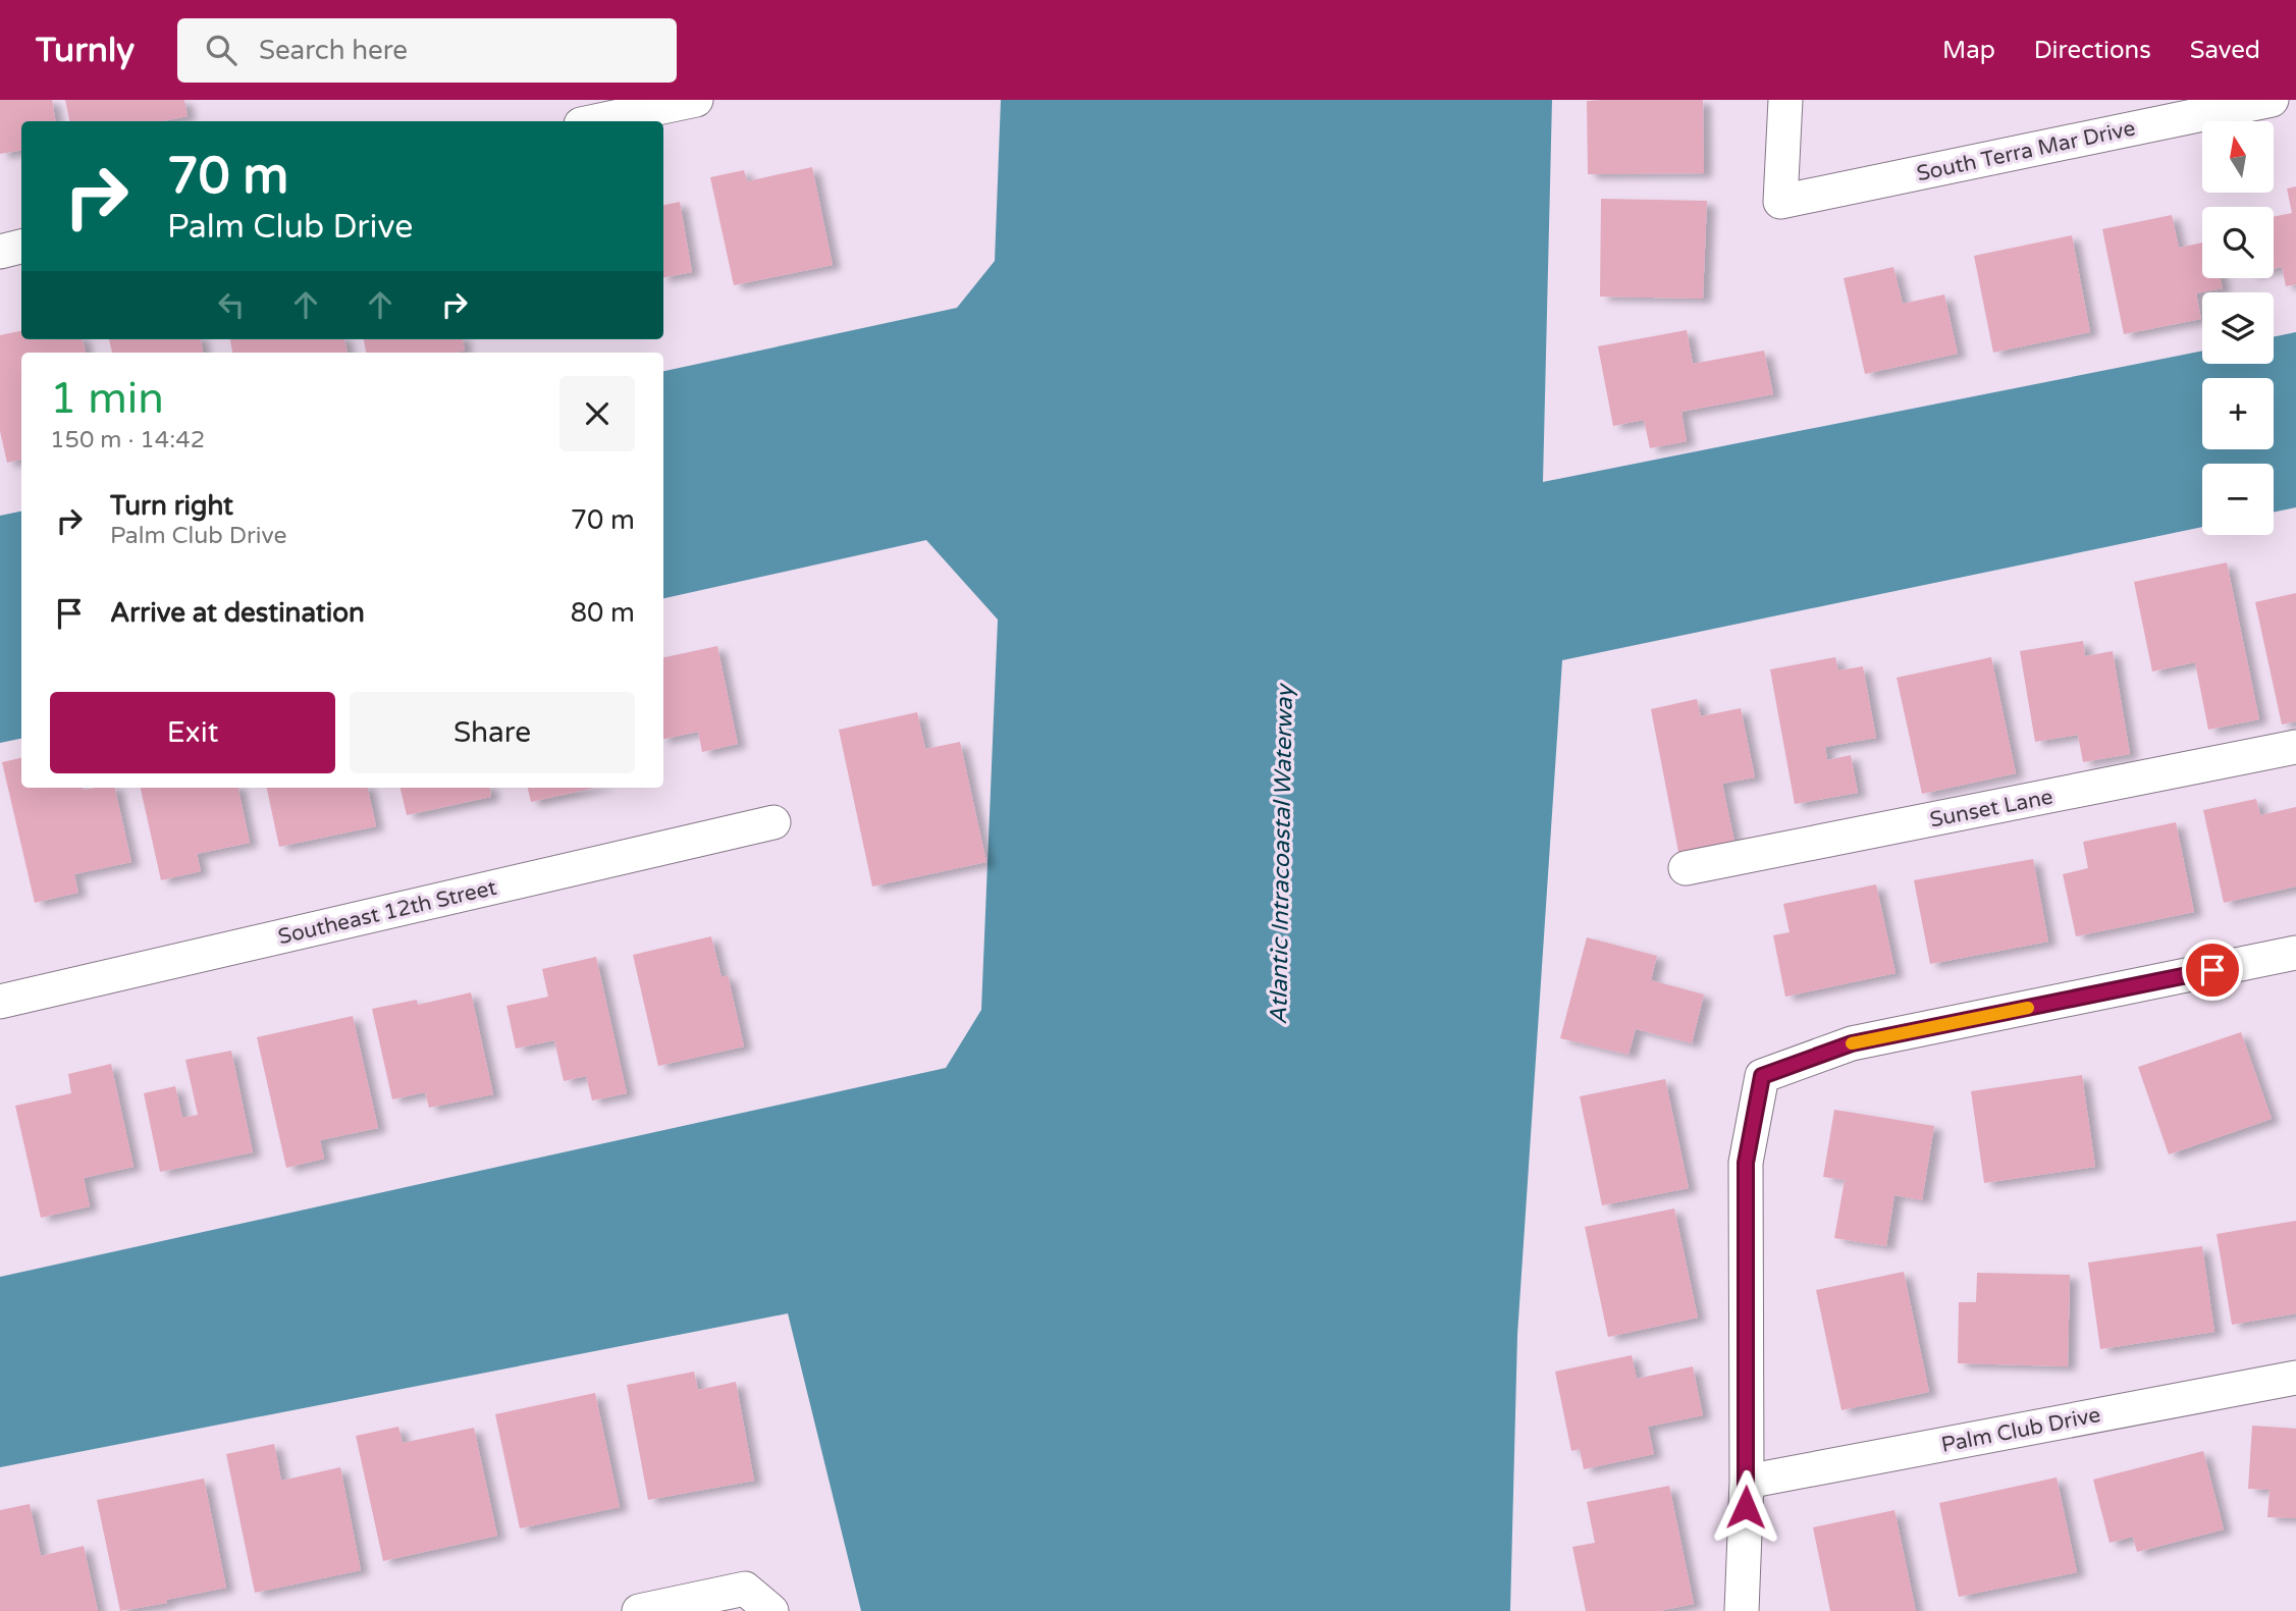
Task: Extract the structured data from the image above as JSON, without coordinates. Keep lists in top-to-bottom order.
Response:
{
  "streets": {
    "street": [
      "South Terra Mar Drive",
      "Sunset Lane",
      "Southeast 12th Street",
      "Palm Club Drive"
    ]
  },
  "water": ["Atlantic Intracoastal Waterway"],
  "north": "top",
  "page": {
    "header": "Turnly",
    "search": "Search here",
    "nav": ["Map", "Directions", "Saved"],
    "map_buttons": ["+", "−"],
    "turn": ["70 m", "Palm Club Drive"],
    "heading": ["1 min", "150 m · 14:42"],
    "list": [
      {
        "name": "Turn right",
        "note": "Palm Club Drive",
        "value": "70 m"
      },
      {
        "name": "Arrive at destination",
        "value": "80 m"
      }
    ],
    "buttons": ["Exit", "Share"]
  }
}
